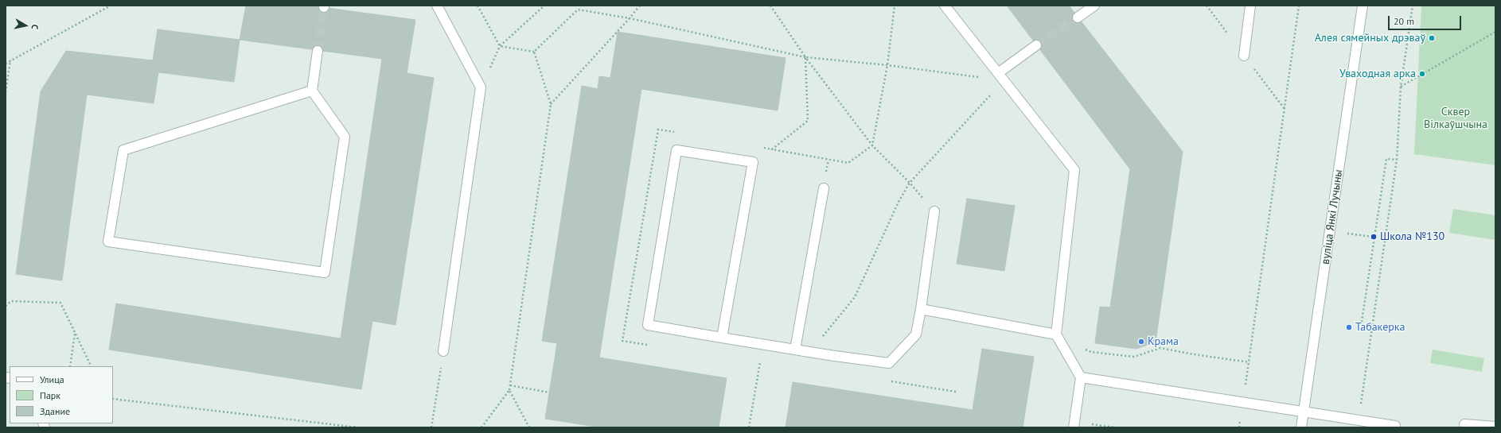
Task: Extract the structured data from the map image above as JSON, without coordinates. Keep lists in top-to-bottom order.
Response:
{
  "streets": {
    "street": ["вуліца Янкі Лучыны"]
  },
  "parks": ["Сквер Вілкаўшчына"],
  "places": [
    "Алея сямейных дрэваў",
    "Уваходная арка",
    "Школа №130",
    "Табакерка",
    "Крама"
  ],
  "legend": ["Улица", "Парк", "Здание"],
  "scale_bar": "20 m",
  "north": "right"
}
